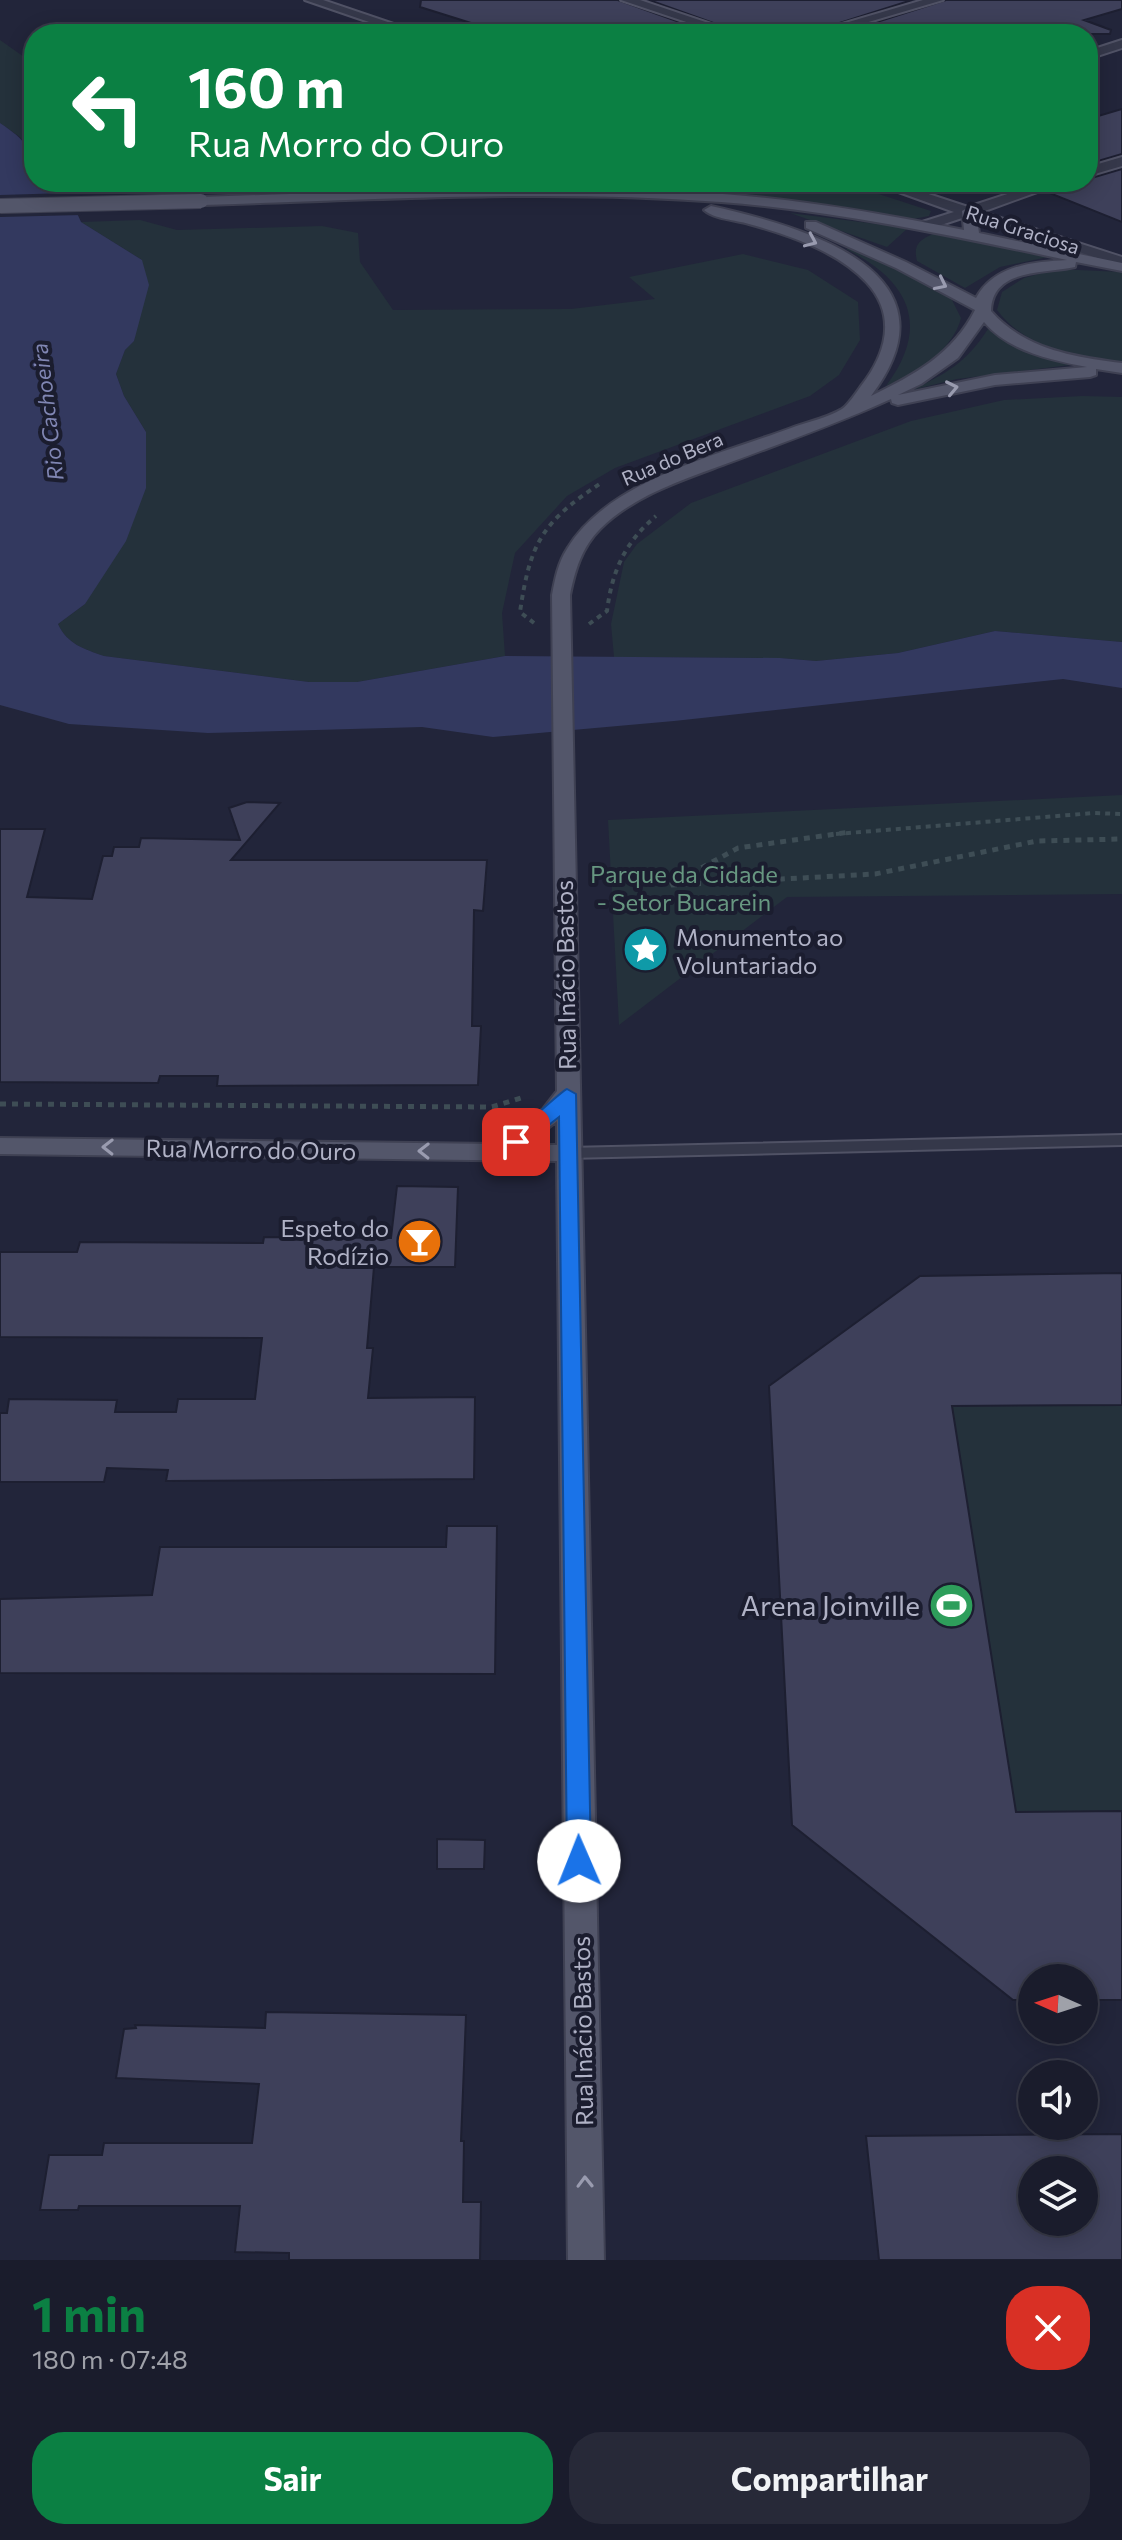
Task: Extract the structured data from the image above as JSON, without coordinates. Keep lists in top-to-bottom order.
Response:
{
  "streets": {
    "main road": ["Rua do Bera", "Rua Inácio Bastos", "Rua Morro do Ouro"],
    "street": ["Rua Graciosa"]
  },
  "crossings": [
    ["Rua Graciosa", "Rua do Bera"],
    ["Rua do Bera", "Rua Inácio Bastos"],
    ["Rua Inácio Bastos", "Rua Morro do Ouro"]
  ],
  "one_way": ["Rua Inácio Bastos", "Rua Morro do Ouro"],
  "water": ["Rio Cachoeira"],
  "parks": ["Parque da Cidade - Setor Bucarein"],
  "places": {
    "place": ["Monumento ao Voluntariado"],
    "bar": ["Espeto do Rodízio"],
    "sports": ["Arena Joinville"]
  },
  "north": "left",
  "page": {
    "turn": ["160 m", "Rua Morro do Ouro"],
    "heading": ["1 min", "180 m · 07:48"],
    "buttons": ["Sair", "Compartilhar"]
  }
}
